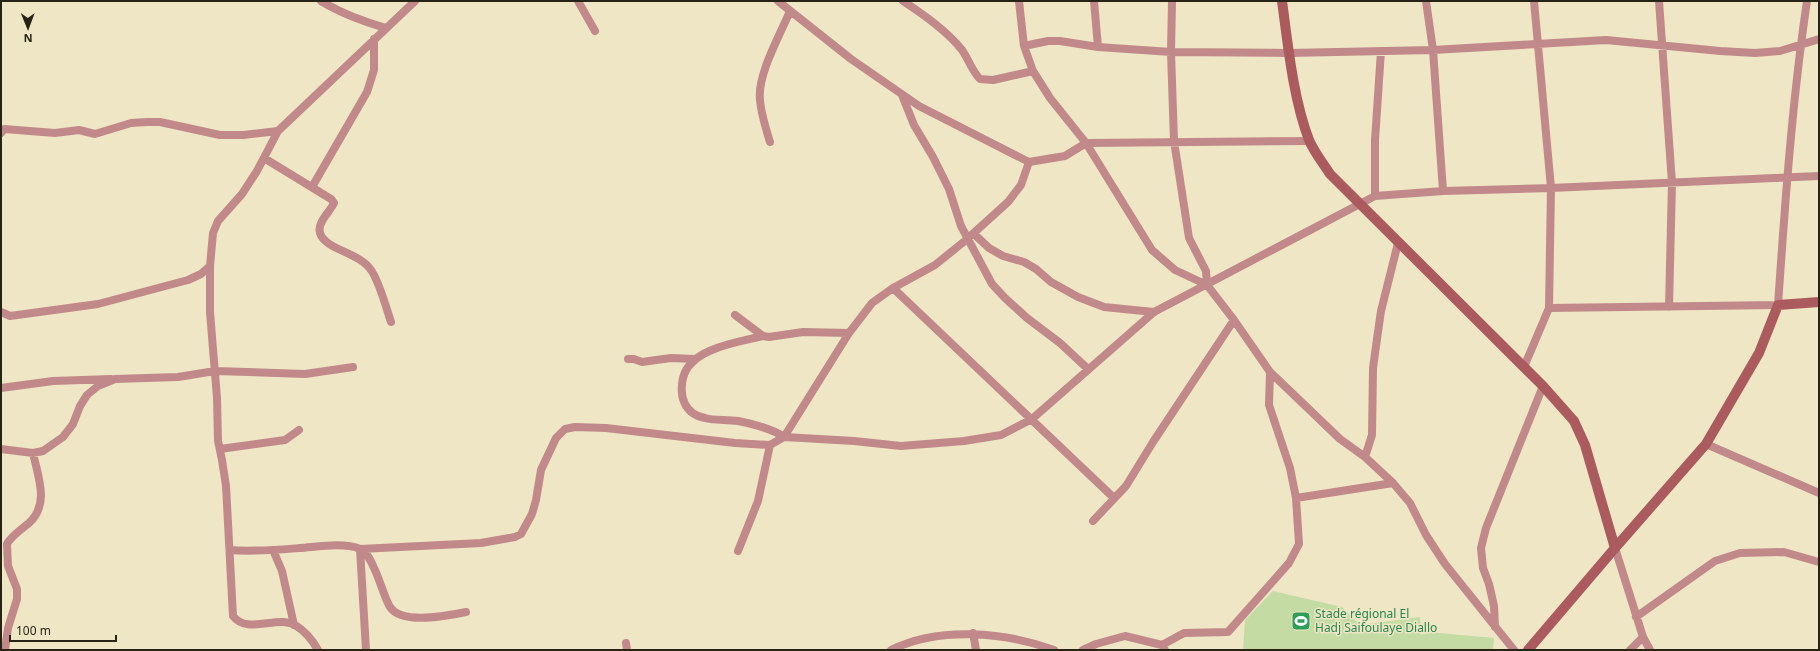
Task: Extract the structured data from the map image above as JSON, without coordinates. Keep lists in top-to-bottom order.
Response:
{
  "places": {
    "sports": ["Stade régional El Hadj Saifoulaye Diallo"]
  },
  "scale_bar": "100 m",
  "north": "bottom"
}
